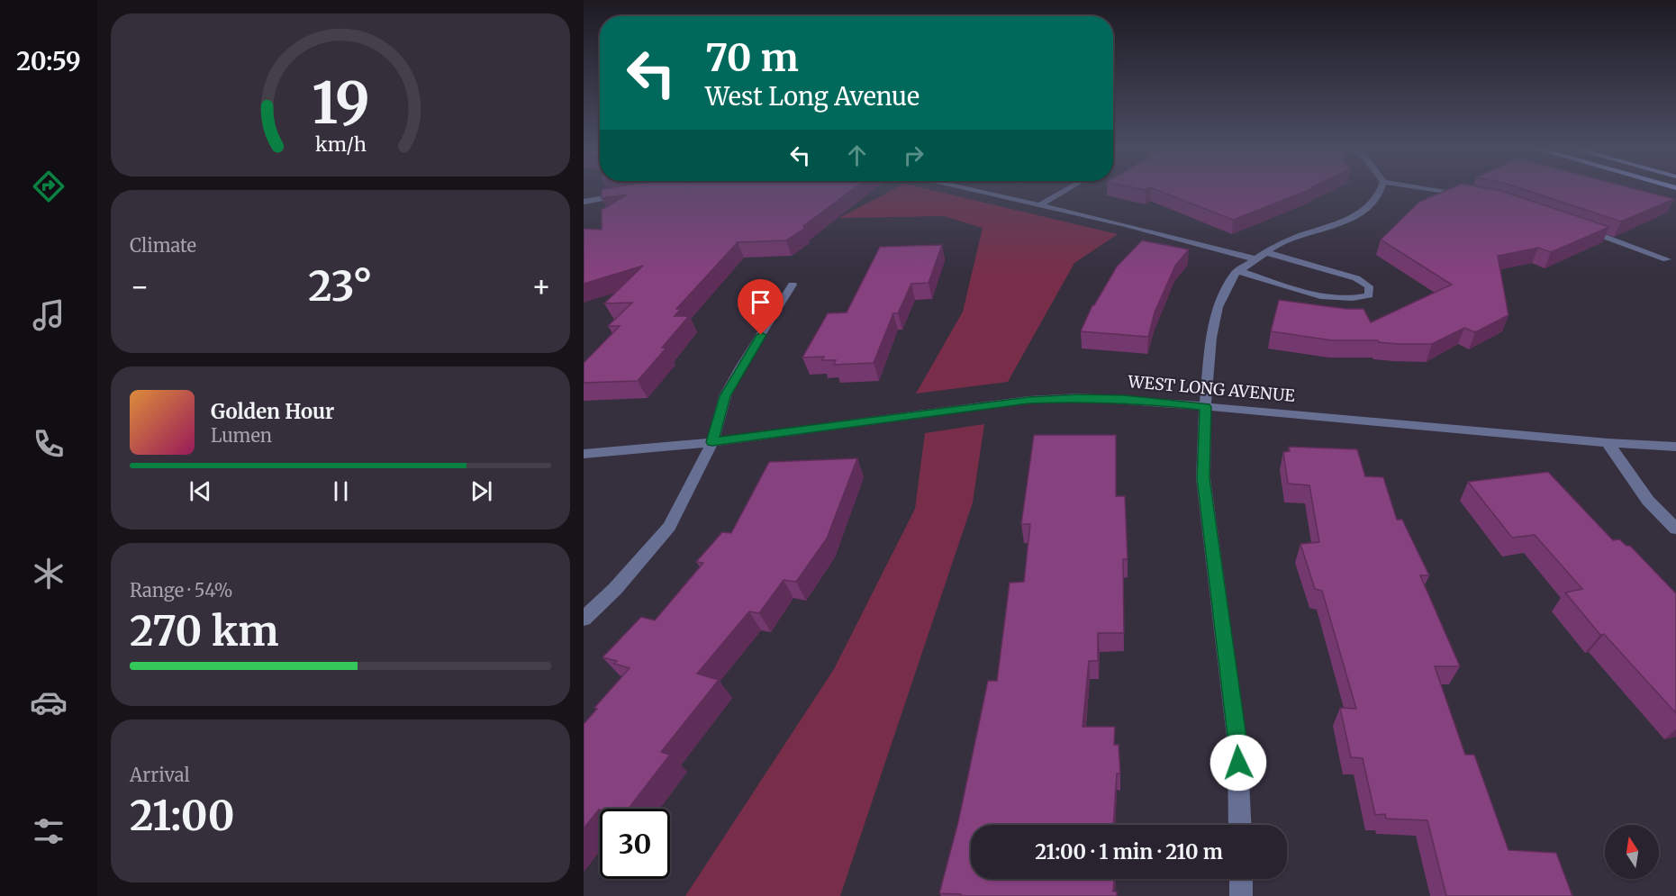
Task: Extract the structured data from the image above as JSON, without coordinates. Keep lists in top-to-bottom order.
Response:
{
  "streets": {
    "street": ["WEST LONG AVENUE"]
  },
  "north": "top",
  "page": {
    "tabs": "20:59",
    "turn": ["70 m", "West Long Avenue"],
    "tile": [
      "Climate",
      ["Range · 54%", "270 km"],
      ["Arrival", "21:00"]
    ],
    "heat": ["−", "23°", "+"],
    "song": ["Golden Hour", "Lumen"],
    "limit": "30",
    "trip": "21:00 · 1 min · 210 m",
    "gauge": ["19", "km/h"]
  }
}
